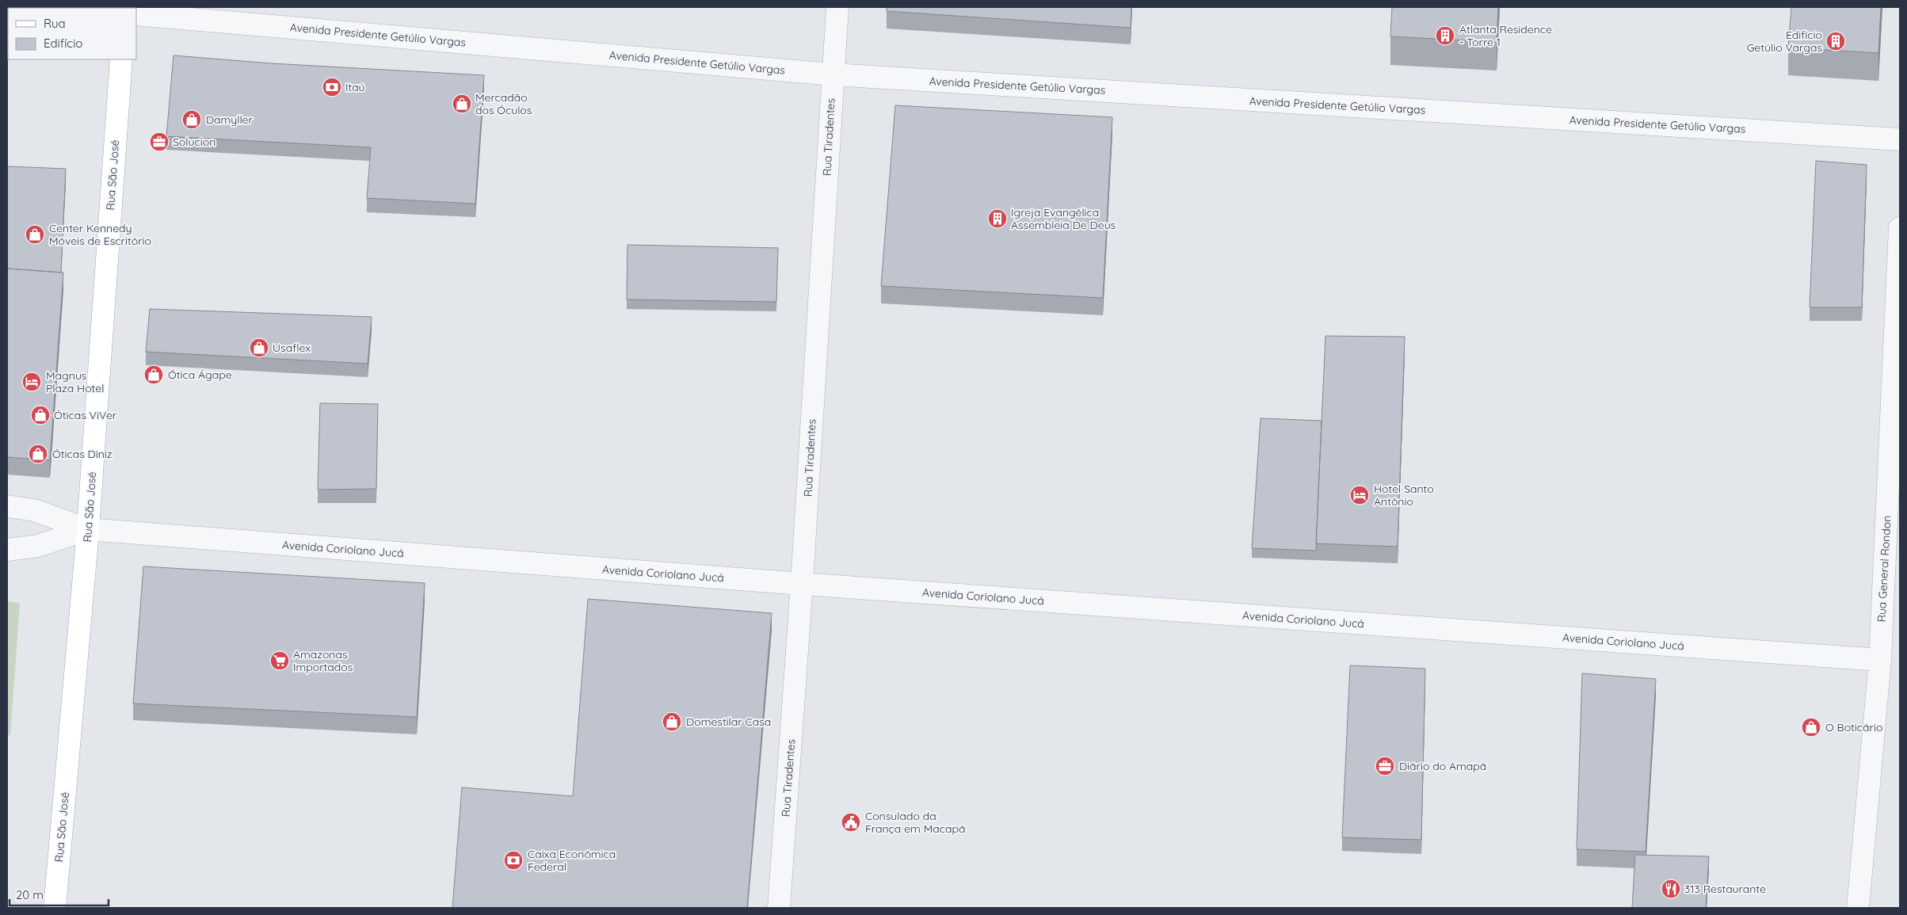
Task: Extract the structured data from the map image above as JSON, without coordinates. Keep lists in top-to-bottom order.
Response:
{
  "streets": {
    "main road": ["Rua São José"],
    "street": [
      "Avenida Presidente Getúlio Vargas",
      "Rua Tiradentes",
      "Avenida Coriolano Jucá",
      "Rua General Rondon"
    ]
  },
  "crossings": [
    ["Avenida Presidente Getúlio Vargas", "Rua Tiradentes"],
    ["Rua Tiradentes", "Avenida Coriolano Jucá"],
    ["Rua São José", "Avenida Coriolano Jucá"],
    ["Avenida Coriolano Jucá", "Rua General Rondon"]
  ],
  "places": {
    "building": ["Atlanta Residence - Torre 1", "Edifício Getúlio Vargas", "Igreja Evangélica Assembleia De Deus"],
    "bank": ["Itaú", "Caixa Econômica Federal"],
    "shop": [
      "Mercadão dos Óculos",
      "Damyller",
      "Center Kennedy Móveis de Escritório",
      "Usaflex",
      "Ótica Ágape",
      "Óticas ViVer",
      "Óticas Diniz",
      "Domestilar Casa",
      "O Boticário"
    ],
    "office": ["Solucion", "Diário do Amapá"],
    "hotel": ["Magnus Plaza Hotel", "Hotel Santo Antônio"],
    "supermarket": ["Amazonas Importados"],
    "public building": ["Consulado da França em Macapá"],
    "restaurant": ["313 Restaurante"]
  },
  "legend": ["Rua", "Edifício"],
  "scale_bar": "20 m"
}
